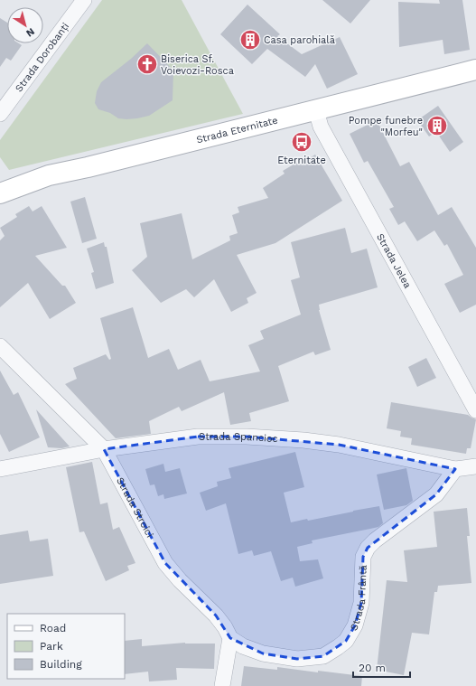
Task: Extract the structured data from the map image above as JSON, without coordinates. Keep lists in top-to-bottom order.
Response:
{
  "streets": {
    "street": [
      "Strada Dorobanți",
      "Strada Eternitate",
      "Strada Jelea",
      "Strada Spancioc",
      "Strada Stroici",
      "Strada Frântă"
    ]
  },
  "crossings": [
    ["Strada Eternitate", "Strada Jelea"],
    ["Strada Spancioc", "Strada Stroici"],
    ["Strada Spancioc", "Strada Frântă"],
    ["Strada Stroici", "Strada Frântă"]
  ],
  "places": {
    "building": ["Casa parohială", "Pompe funebre \"Morfeu\""],
    "church": ["Biserica Sf. Voievozi-Rosca"],
    "bus stop": ["Eternitate"]
  },
  "legend": ["Road", "Park", "Building"],
  "scale_bar": "20 m",
  "north": "bottom right"
}
